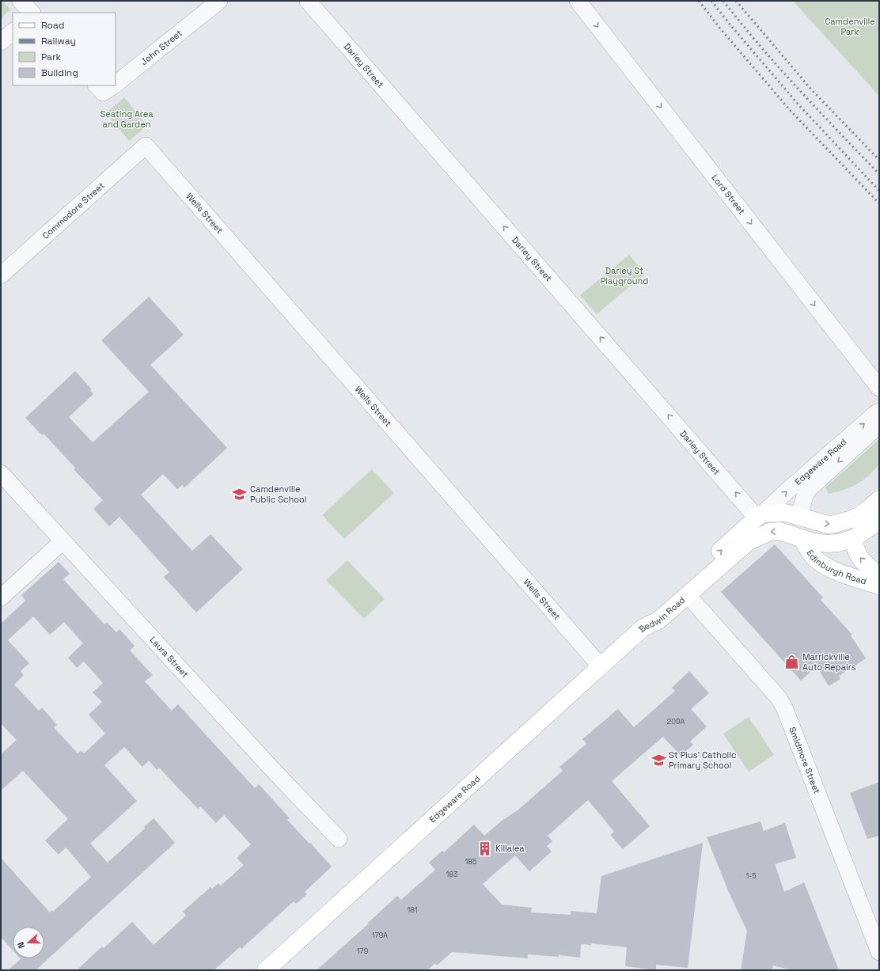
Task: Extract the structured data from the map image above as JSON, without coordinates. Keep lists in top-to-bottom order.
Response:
{
  "streets": {
    "main road": ["Edgeware Road", "Edinburgh Road", "Bedwin Road"],
    "street": [
      "John Street",
      "Darley Street",
      "Lord Street",
      "Commodore Street",
      "Wells Street",
      "Laura Street",
      "Smidmore Street"
    ]
  },
  "crossings": [
    ["Darley Street", "Edgeware Road"],
    ["Darley Street", "Bedwin Road"],
    ["Commodore Street", "Wells Street"],
    ["Wells Street", "Edgeware Road"],
    ["Edgeware Road", "Bedwin Road"],
    ["Edinburgh Road", "Bedwin Road"],
    ["Bedwin Road", "Smidmore Street"]
  ],
  "one_way": ["Darley Street", "Lord Street"],
  "parks": ["Camdenville Park", "Seating Area and Garden", "Darley St Playground"],
  "places": {
    "school or university": ["Camdenville Public School", "St Pius' Catholic Primary School"],
    "shop": ["Marrickville Auto Repairs"],
    "building": ["Killalea"]
  },
  "house_numbers": [
    "209A",
    "185",
    "183",
    "1-5",
    "181",
    "179A",
    "179"
  ],
  "legend": [
    "Road",
    "Railway",
    "Park",
    "Building"
  ],
  "north": "left"
}
